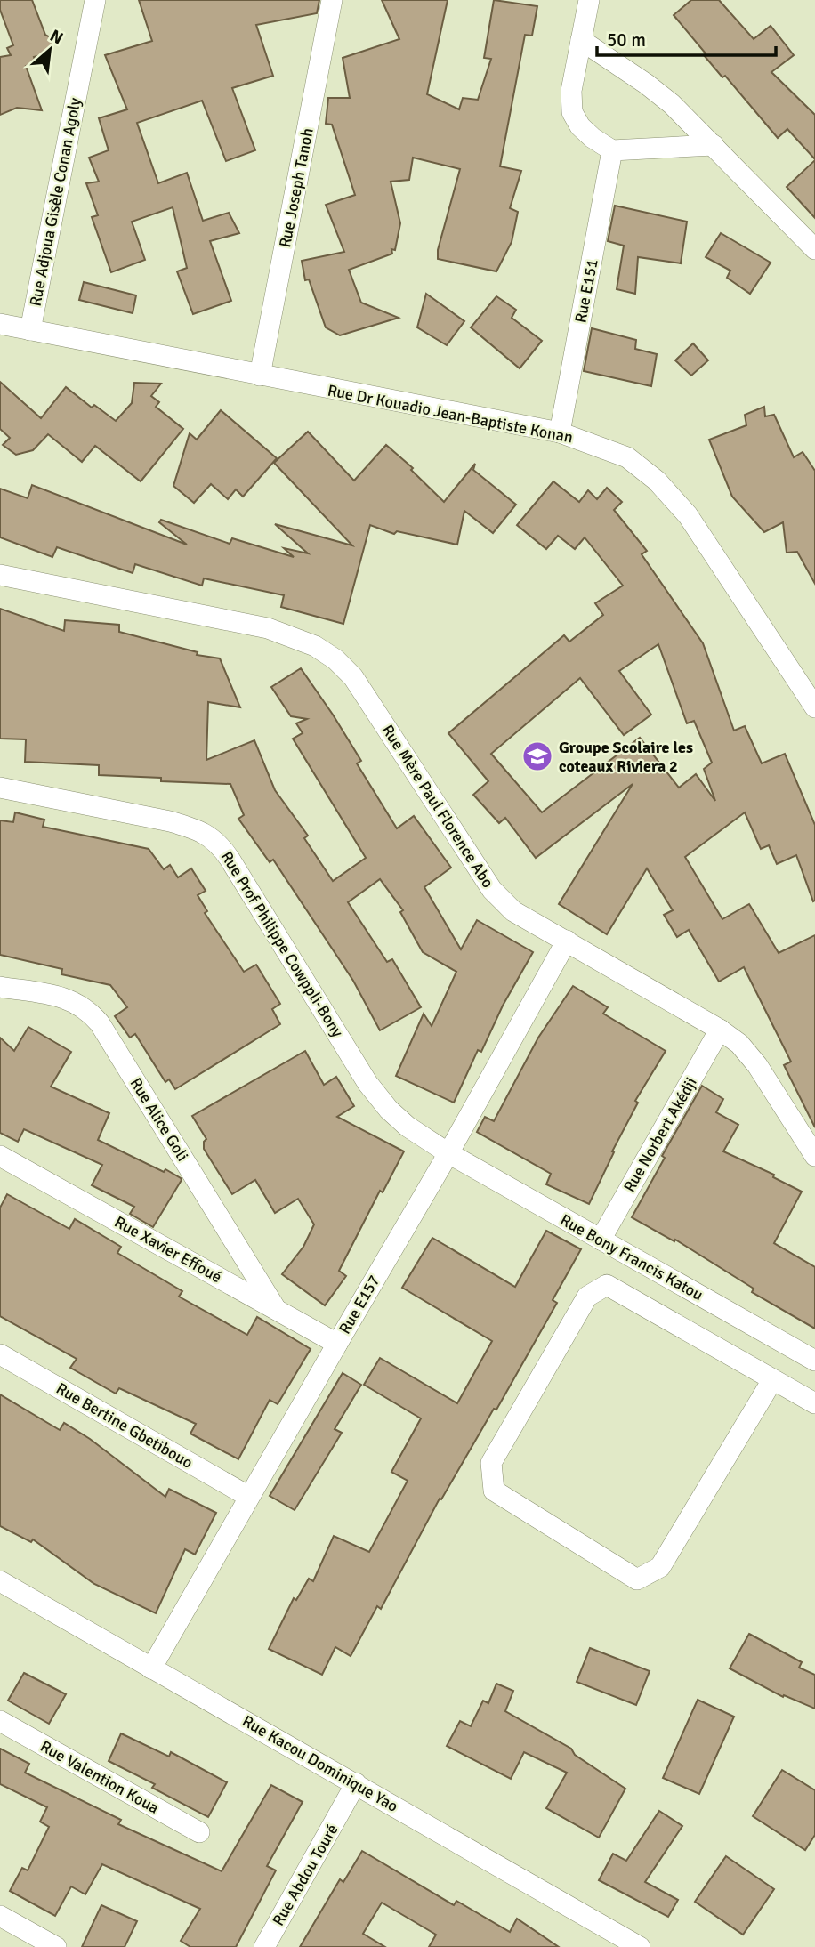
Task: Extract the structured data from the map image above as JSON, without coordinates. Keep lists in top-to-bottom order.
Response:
{
  "streets": {
    "street": [
      "Rue Joseph Tanoh",
      "Rue Adjoua Gisèle Conan Agoly",
      "Rue E151",
      "Rue Dr Kouadio Jean-Baptiste Konan",
      "Rue Mère Paul Florence Abo",
      "Rue Prof Philippe Cowppli-Bony",
      "Rue Alice Goli",
      "Rue Norbert Akédji",
      "Rue Xavier Effoué",
      "Rue Bony Francis Katou",
      "Rue E157",
      "Rue Bertine Gbetibouo",
      "Rue Kacou Dominique Yao",
      "Rue Valention Koua",
      "Rue Abdou Touré"
    ]
  },
  "crossings": [
    ["Rue Joseph Tanoh", "Rue Dr Kouadio Jean-Baptiste Konan"],
    ["Rue Adjoua Gisèle Conan Agoly", "Rue Dr Kouadio Jean-Baptiste Konan"],
    ["Rue E151", "Rue Dr Kouadio Jean-Baptiste Konan"],
    ["Rue Mère Paul Florence Abo", "Rue Norbert Akédji"],
    ["Rue Mère Paul Florence Abo", "Rue E157"],
    ["Rue Prof Philippe Cowppli-Bony", "Rue Bony Francis Katou"],
    ["Rue Prof Philippe Cowppli-Bony", "Rue E157"],
    ["Rue Alice Goli", "Rue Xavier Effoué"],
    ["Rue Norbert Akédji", "Rue Bony Francis Katou"],
    ["Rue Xavier Effoué", "Rue E157"],
    ["Rue Bony Francis Katou", "Rue E157"],
    ["Rue E157", "Rue Bertine Gbetibouo"],
    ["Rue E157", "Rue Kacou Dominique Yao"],
    ["Rue Kacou Dominique Yao", "Rue Abdou Touré"]
  ],
  "places": {
    "school or university": ["Groupe Scolaire les coteaux Riviera 2"]
  },
  "scale_bar": "50 m",
  "north": "top right"
}
